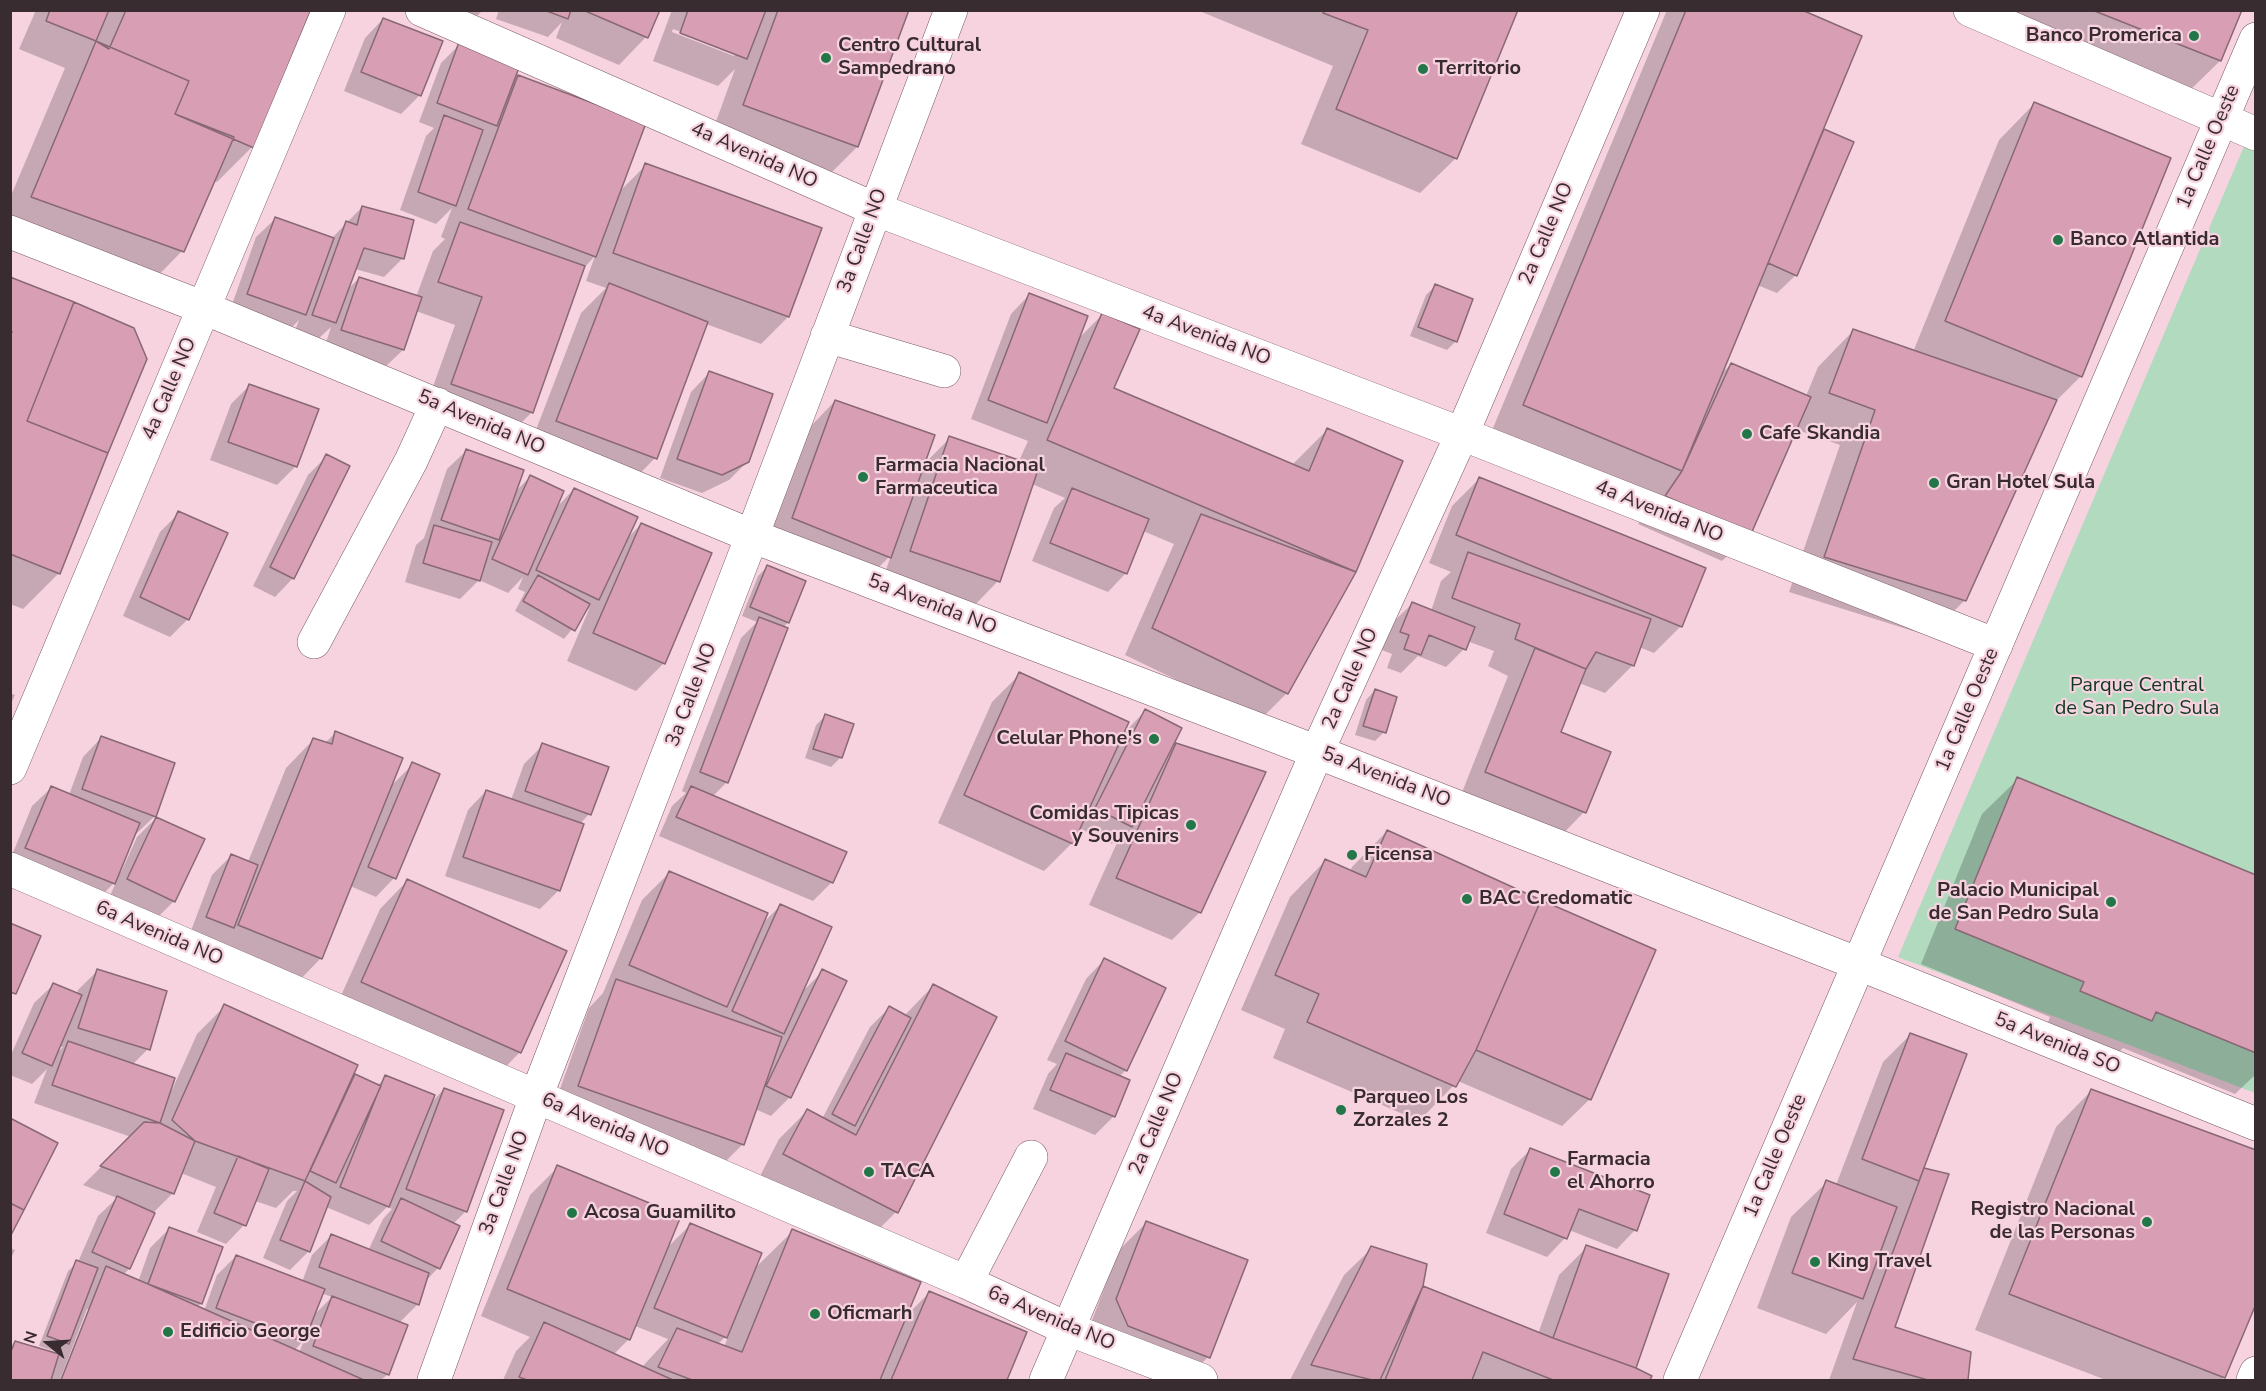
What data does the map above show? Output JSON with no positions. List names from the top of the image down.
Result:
{
  "streets": {
    "street": [
      "1a Calle Oeste",
      "4a Avenida NO",
      "2a Calle NO",
      "3a Calle NO",
      "4a Calle NO",
      "5a Avenida NO",
      "6a Avenida NO",
      "5a Avenida SO"
    ]
  },
  "crossings": [
    ["1a Calle Oeste", "4a Avenida NO"],
    ["1a Calle Oeste", "5a Avenida NO"],
    ["1a Calle Oeste", "5a Avenida SO"],
    ["4a Avenida NO", "2a Calle NO"],
    ["4a Avenida NO", "3a Calle NO"],
    ["2a Calle NO", "5a Avenida NO"],
    ["2a Calle NO", "6a Avenida NO"],
    ["3a Calle NO", "5a Avenida NO"],
    ["3a Calle NO", "6a Avenida NO"],
    ["4a Calle NO", "5a Avenida NO"],
    ["5a Avenida NO", "5a Avenida SO"]
  ],
  "parks": ["Parque Central de San Pedro Sula"],
  "places": [
    "Banco Promerica",
    "Centro Cultural Sampedrano",
    "Territorio",
    "Banco Atlantida",
    "Cafe Skandia",
    "Farmacia Nacional Farmaceutica",
    "Gran Hotel Sula",
    "Celular Phone's",
    "Comidas Tipicas y Souvenirs",
    "Ficensa",
    "BAC Credomatic",
    "Palacio Municipal de San Pedro Sula",
    "Parqueo Los Zorzales 2",
    "TACA",
    "Farmacia el Ahorro",
    "Acosa Guamilito",
    "Registro Nacional de las Personas",
    "King Travel",
    "Oficmarh",
    "Edificio George"
  ],
  "north": "left"
}
